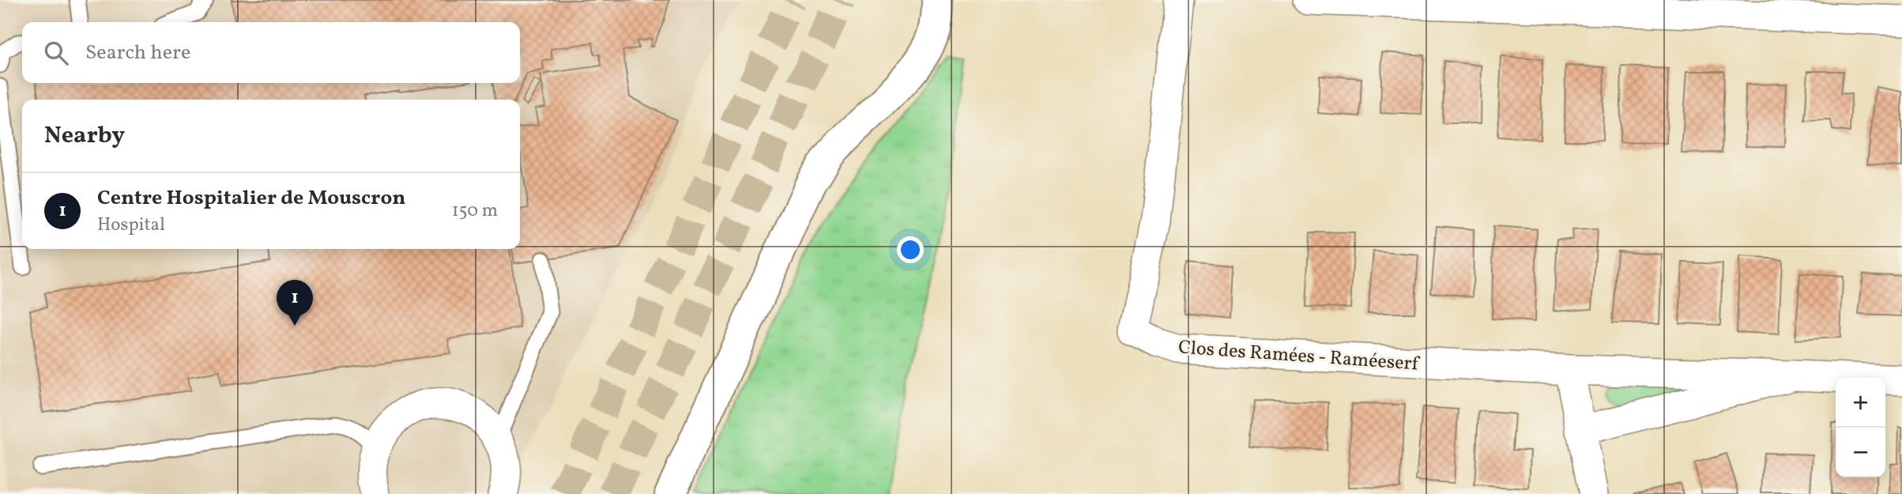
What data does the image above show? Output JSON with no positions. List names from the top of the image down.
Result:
{
  "streets": {
    "street": ["Clos des Ramées - Raméeserf"]
  },
  "page": {
    "search": "Search here",
    "heading": "Nearby",
    "list": [
      {
        "mark": "1",
        "name": "Centre Hospitalier de Mouscron",
        "note": "Hospital",
        "value": "150 m"
      }
    ],
    "pins": "1",
    "map_buttons": ["+", "−"]
  }
}
